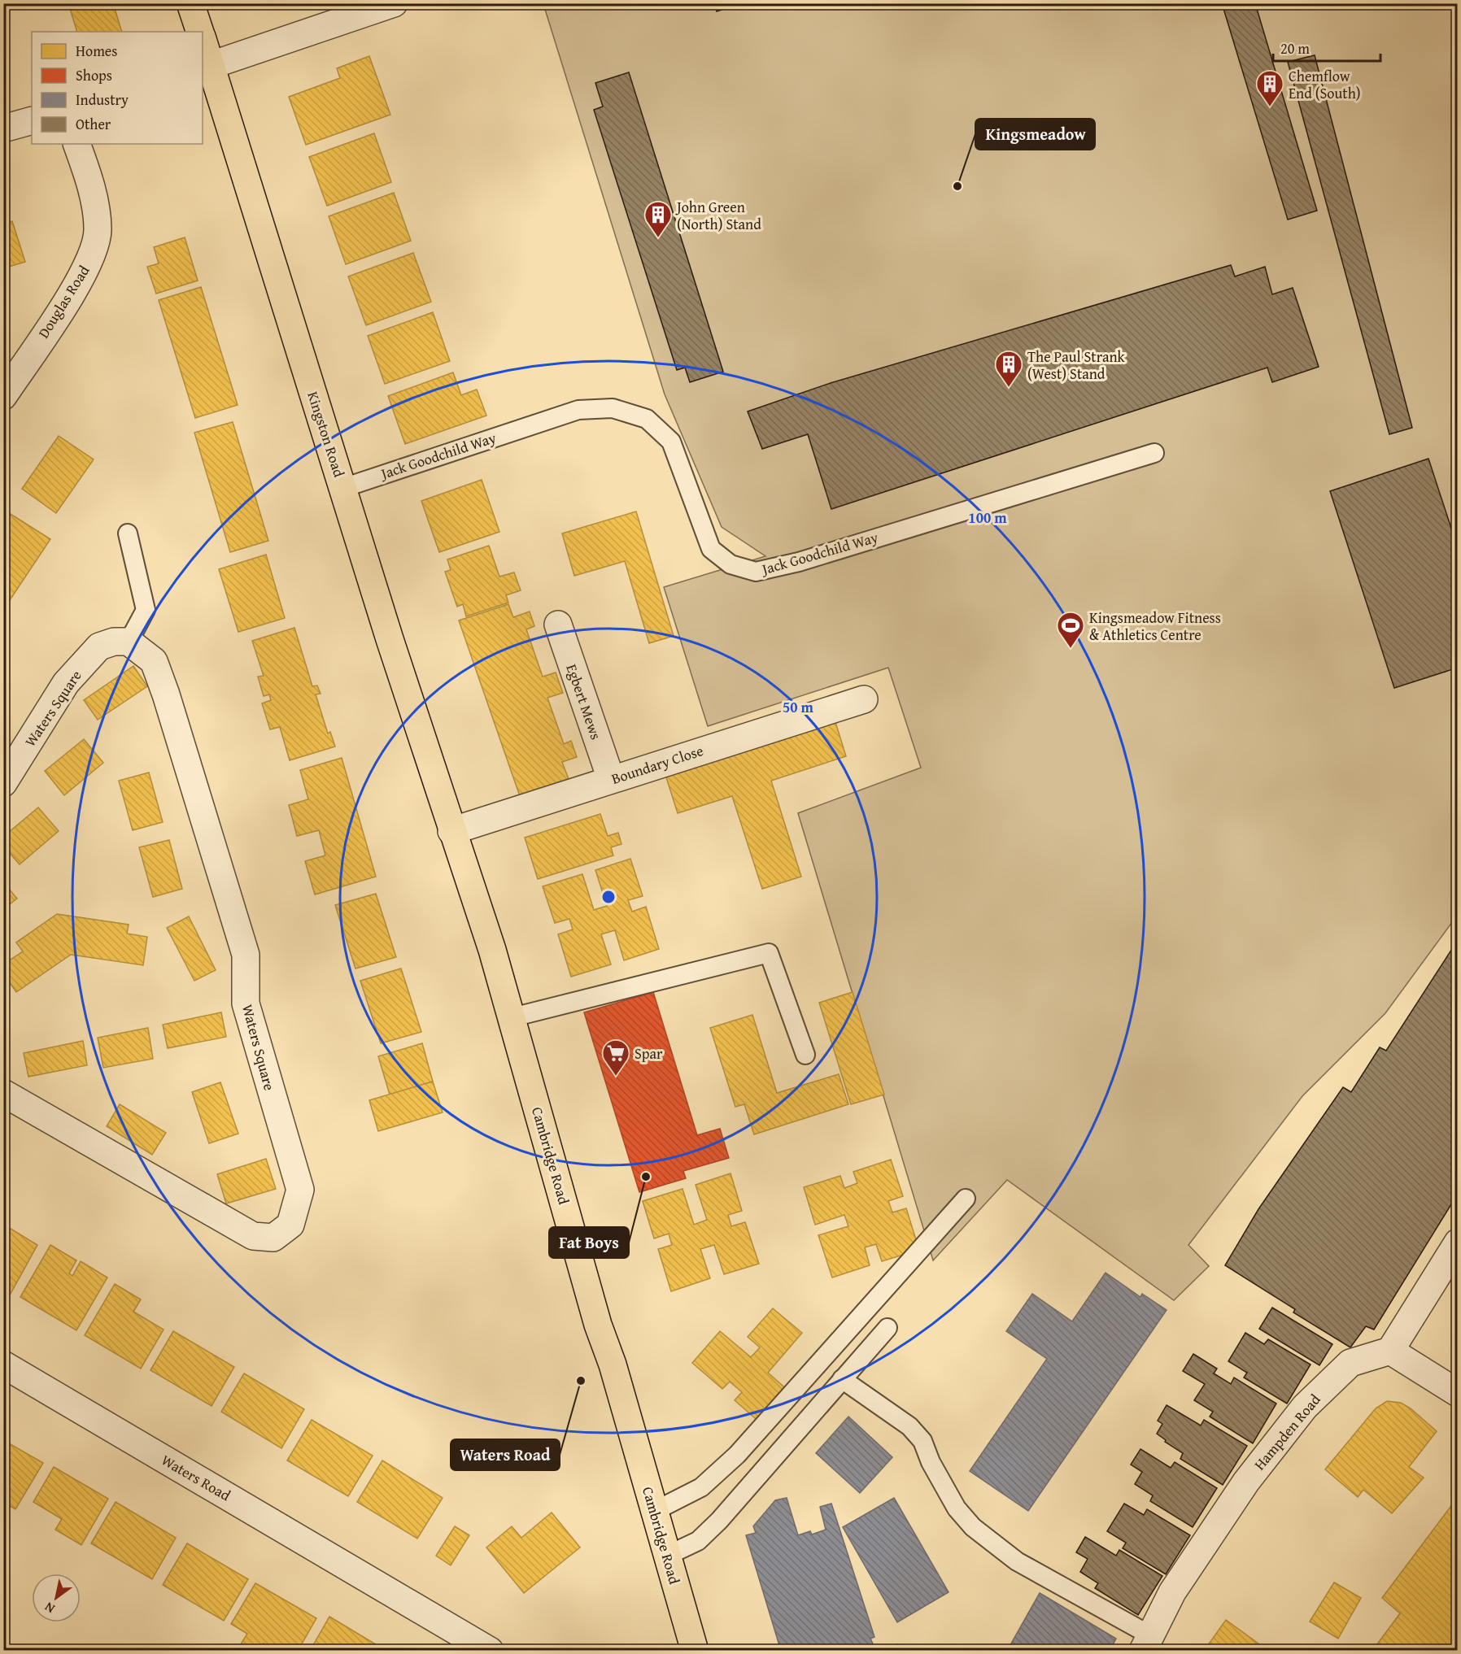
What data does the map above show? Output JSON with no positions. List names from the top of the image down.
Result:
{
  "streets": {
    "main road": ["Kingston Road", "Cambridge Road"],
    "street": [
      "Douglas Road",
      "Egbert Mews",
      "Waters Square",
      "Boundary Close",
      "Hampden Road",
      "Waters Road"
    ],
    "lane": ["Jack Goodchild Way"]
  },
  "crossings": [
    ["Kingston Road", "Jack Goodchild Way"],
    ["Kingston Road", "Boundary Close"],
    ["Kingston Road", "Cambridge Road"],
    ["Egbert Mews", "Boundary Close"],
    ["Boundary Close", "Cambridge Road"]
  ],
  "places": {
    "building": ["Chemflow End (South)", "John Green (North) Stand", "The Paul Strank (West) Stand"],
    "other": ["Kingsmeadow", "Fat Boys", "Waters Road"],
    "sports": ["Kingsmeadow Fitness & Athletics Centre"],
    "supermarket": ["Spar"]
  },
  "legend": [
    "Homes",
    "Shops",
    "Industry",
    "Other"
  ],
  "scale_bar": "20 m",
  "north": "bottom left",
  "rings": ["100 m", "50 m"]
}
